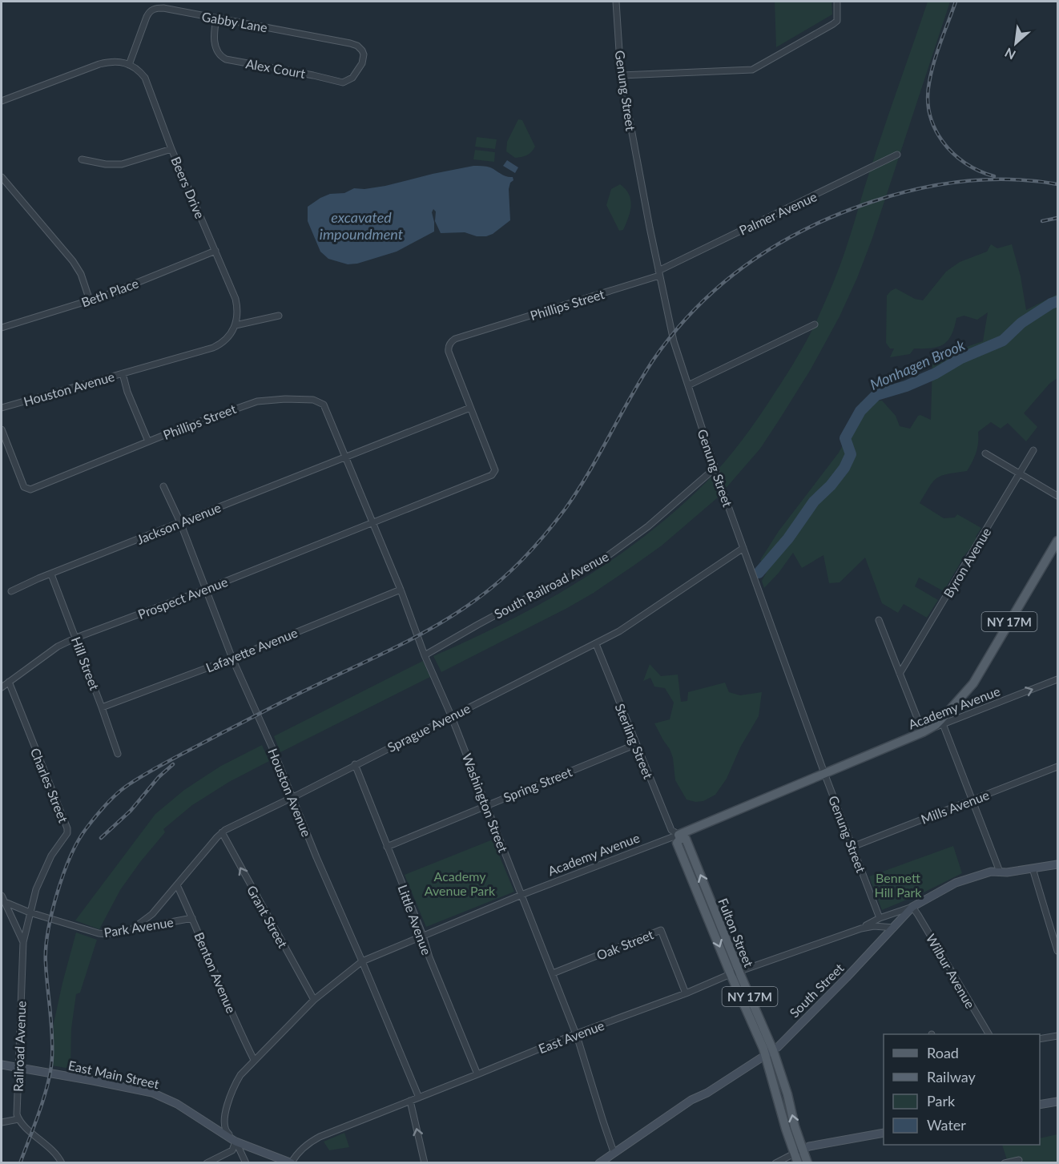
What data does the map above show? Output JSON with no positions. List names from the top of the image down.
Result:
{
  "streets": {
    "main road": [
      "NY 17M",
      "Academy Avenue",
      "Fulton Street",
      "South Street",
      "East Main Street"
    ],
    "street": [
      "Gabby Lane",
      "Alex Court",
      "Genung Street",
      "Beers Drive",
      "Palmer Avenue",
      "Beth Place",
      "Phillips Street",
      "Houston Avenue",
      "Jackson Avenue",
      "Byron Avenue",
      "South Railroad Avenue",
      "Prospect Avenue",
      "Lafayette Avenue",
      "Hill Street",
      "Sprague Avenue",
      "Sterling Street",
      "Spring Street",
      "Charles Street",
      "Washington Street",
      "Mills Avenue",
      "Grant Street",
      "Little Avenue",
      "Park Avenue",
      "Oak Street",
      "Wilbur Avenue",
      "Benton Avenue",
      "East Avenue",
      "Railroad Avenue"
    ]
  },
  "crossings": [
    ["Gabby Lane", "Alex Court"],
    ["Gabby Lane", "Beers Drive"],
    ["Genung Street", "Palmer Avenue"],
    ["Genung Street", "Phillips Street"],
    ["Genung Street", "South Railroad Avenue"],
    ["Genung Street", "Academy Avenue"],
    ["Genung Street", "Sprague Avenue"],
    ["Genung Street", "Mills Avenue"],
    ["Genung Street", "East Avenue"],
    ["Beers Drive", "Beth Place"],
    ["Palmer Avenue", "Phillips Street"],
    ["Phillips Street", "Houston Avenue"],
    ["Phillips Street", "Jackson Avenue"],
    ["Phillips Street", "Prospect Avenue"],
    ["Phillips Street", "Washington Street"],
    ["Houston Avenue", "Jackson Avenue"],
    ["Houston Avenue", "Prospect Avenue"],
    ["Houston Avenue", "Lafayette Avenue"],
    ["Houston Avenue", "Academy Avenue"],
    ["Houston Avenue", "Sprague Avenue"],
    ["Houston Avenue", "East Avenue"],
    ["Jackson Avenue", "Prospect Avenue"],
    ["Jackson Avenue", "Hill Street"],
    ["Jackson Avenue", "Washington Street"],
    ["South Railroad Avenue", "Washington Street"],
    ["Prospect Avenue", "Hill Street"],
    ["Prospect Avenue", "Charles Street"],
    ["Prospect Avenue", "Washington Street"],
    ["NY 17M", "Academy Avenue"],
    ["Lafayette Avenue", "Hill Street"],
    ["Lafayette Avenue", "Washington Street"],
    ["Academy Avenue", "Sterling Street"],
    ["Academy Avenue", "Washington Street"],
    ["Academy Avenue", "Grant Street"],
    ["Academy Avenue", "Little Avenue"],
    ["Academy Avenue", "Fulton Street"],
    ["Academy Avenue", "Benton Avenue"],
    ["Academy Avenue", "East Main Street"],
    ["Sprague Avenue", "Sterling Street"],
    ["Sprague Avenue", "Washington Street"],
    ["Sprague Avenue", "Grant Street"],
    ["Sprague Avenue", "Little Avenue"],
    ["Sprague Avenue", "Park Avenue"],
    ["Sprague Avenue", "Benton Avenue"],
    ["Sterling Street", "Spring Street"],
    ["Sterling Street", "Fulton Street"],
    ["Spring Street", "Washington Street"],
    ["Spring Street", "Little Avenue"],
    ["Charles Street", "Park Avenue"],
    ["Charles Street", "Railroad Avenue"],
    ["Washington Street", "Oak Street"],
    ["Washington Street", "South Street"],
    ["Washington Street", "East Avenue"],
    ["Little Avenue", "East Avenue"],
    ["Park Avenue", "Benton Avenue"],
    ["Park Avenue", "Railroad Avenue"],
    ["Fulton Street", "South Street"],
    ["Fulton Street", "East Avenue"],
    ["Oak Street", "East Avenue"],
    ["Wilbur Avenue", "South Street"],
    ["Wilbur Avenue", "East Avenue"],
    ["South Street", "East Avenue"],
    ["East Avenue", "East Main Street"],
    ["Railroad Avenue", "East Main Street"]
  ],
  "one_way": ["Grant Street"],
  "water": ["excavated impoundment", "Monhagen Brook"],
  "parks": ["Academy Avenue Park", "Bennett Hill Park"],
  "legend": [
    "Road",
    "Railway",
    "Park",
    "Water"
  ],
  "north": "bottom left"
}
